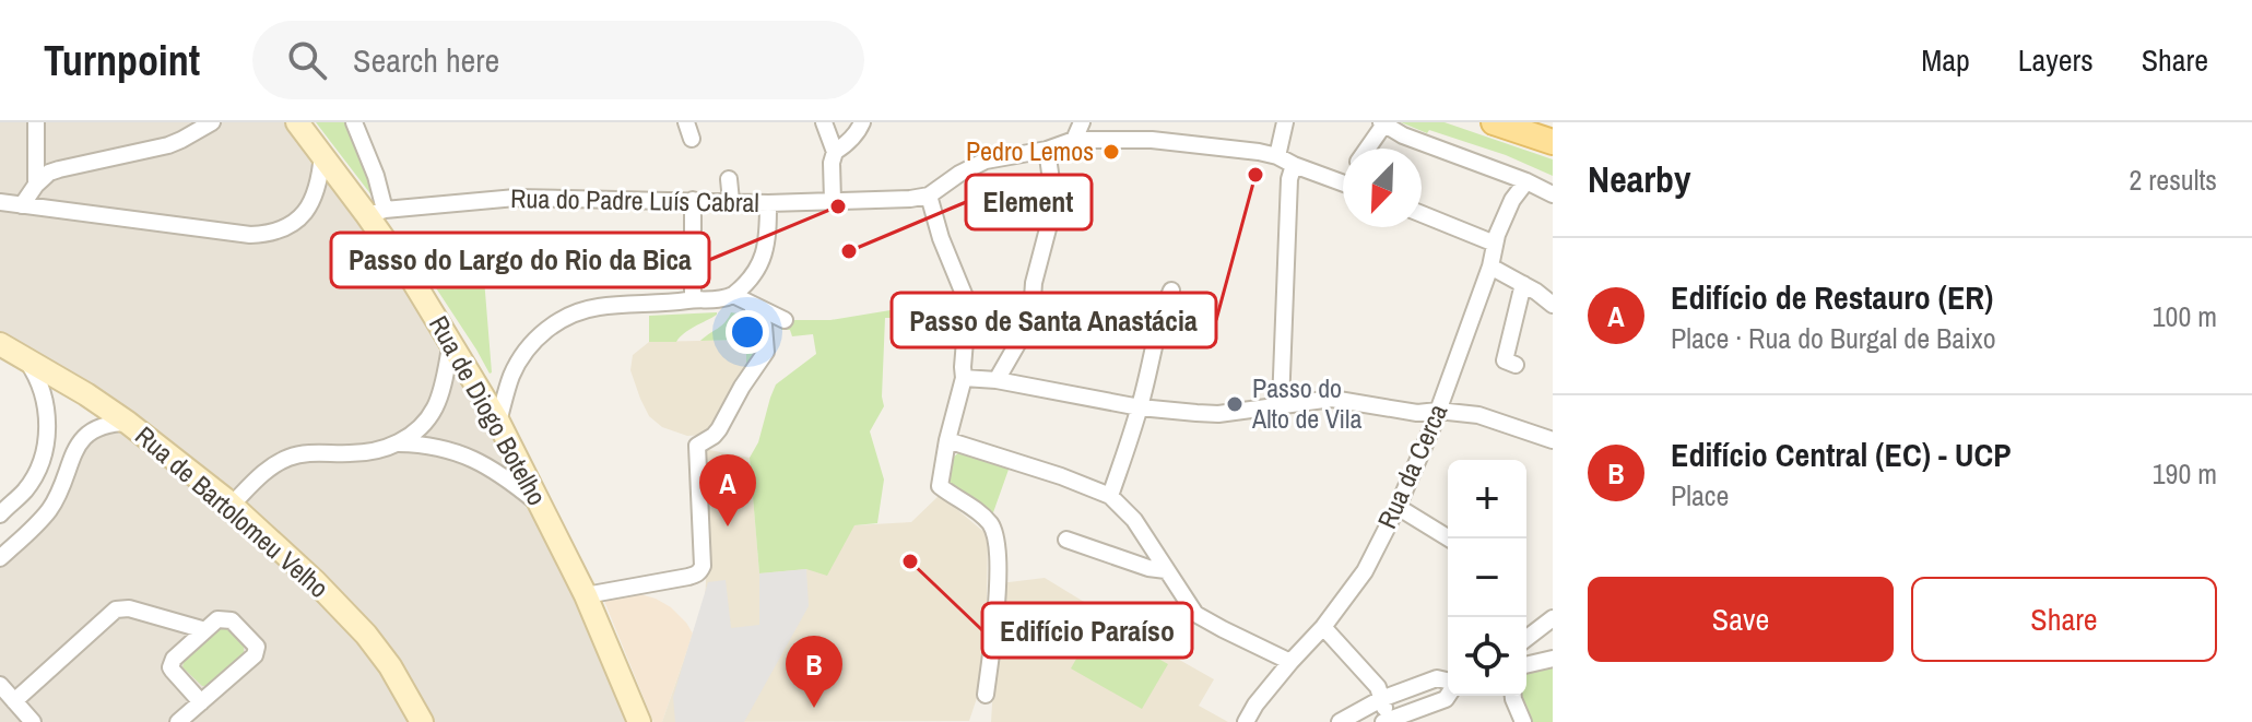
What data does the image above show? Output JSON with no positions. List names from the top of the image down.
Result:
{
  "streets": {
    "main road": ["Rua de Diogo Botelho", "Rua de Bartolomeu Velho"],
    "street": ["Rua do Padre Luís Cabral", "Rua da Cerca"]
  },
  "crossings": [
    ["Rua do Padre Luís Cabral", "Rua de Diogo Botelho"]
  ],
  "places": [
    "Pedro Lemos",
    "Passo de Santa Anastácia",
    "Passo do Largo do Rio da Bica",
    "Element",
    "Passo do Alto de Vila",
    "Edifício Paraíso"
  ],
  "north": "bottom left",
  "page": {
    "header": "Turnpoint",
    "search": "Search here",
    "nav": ["Map", "Layers", "Share"],
    "heading": ["Nearby", "2 results"],
    "list": [
      {
        "mark": "A",
        "name": "Edifício de Restauro (ER)",
        "note": "Place · Rua do Burgal de Baixo",
        "value": "100 m"
      },
      {
        "mark": "B",
        "name": "Edifício Central (EC) - UCP",
        "note": "Place",
        "value": "190 m"
      }
    ],
    "pins": ["A", "B"],
    "map_buttons": ["+", "−"],
    "buttons": ["Save", "Share"]
  }
}
